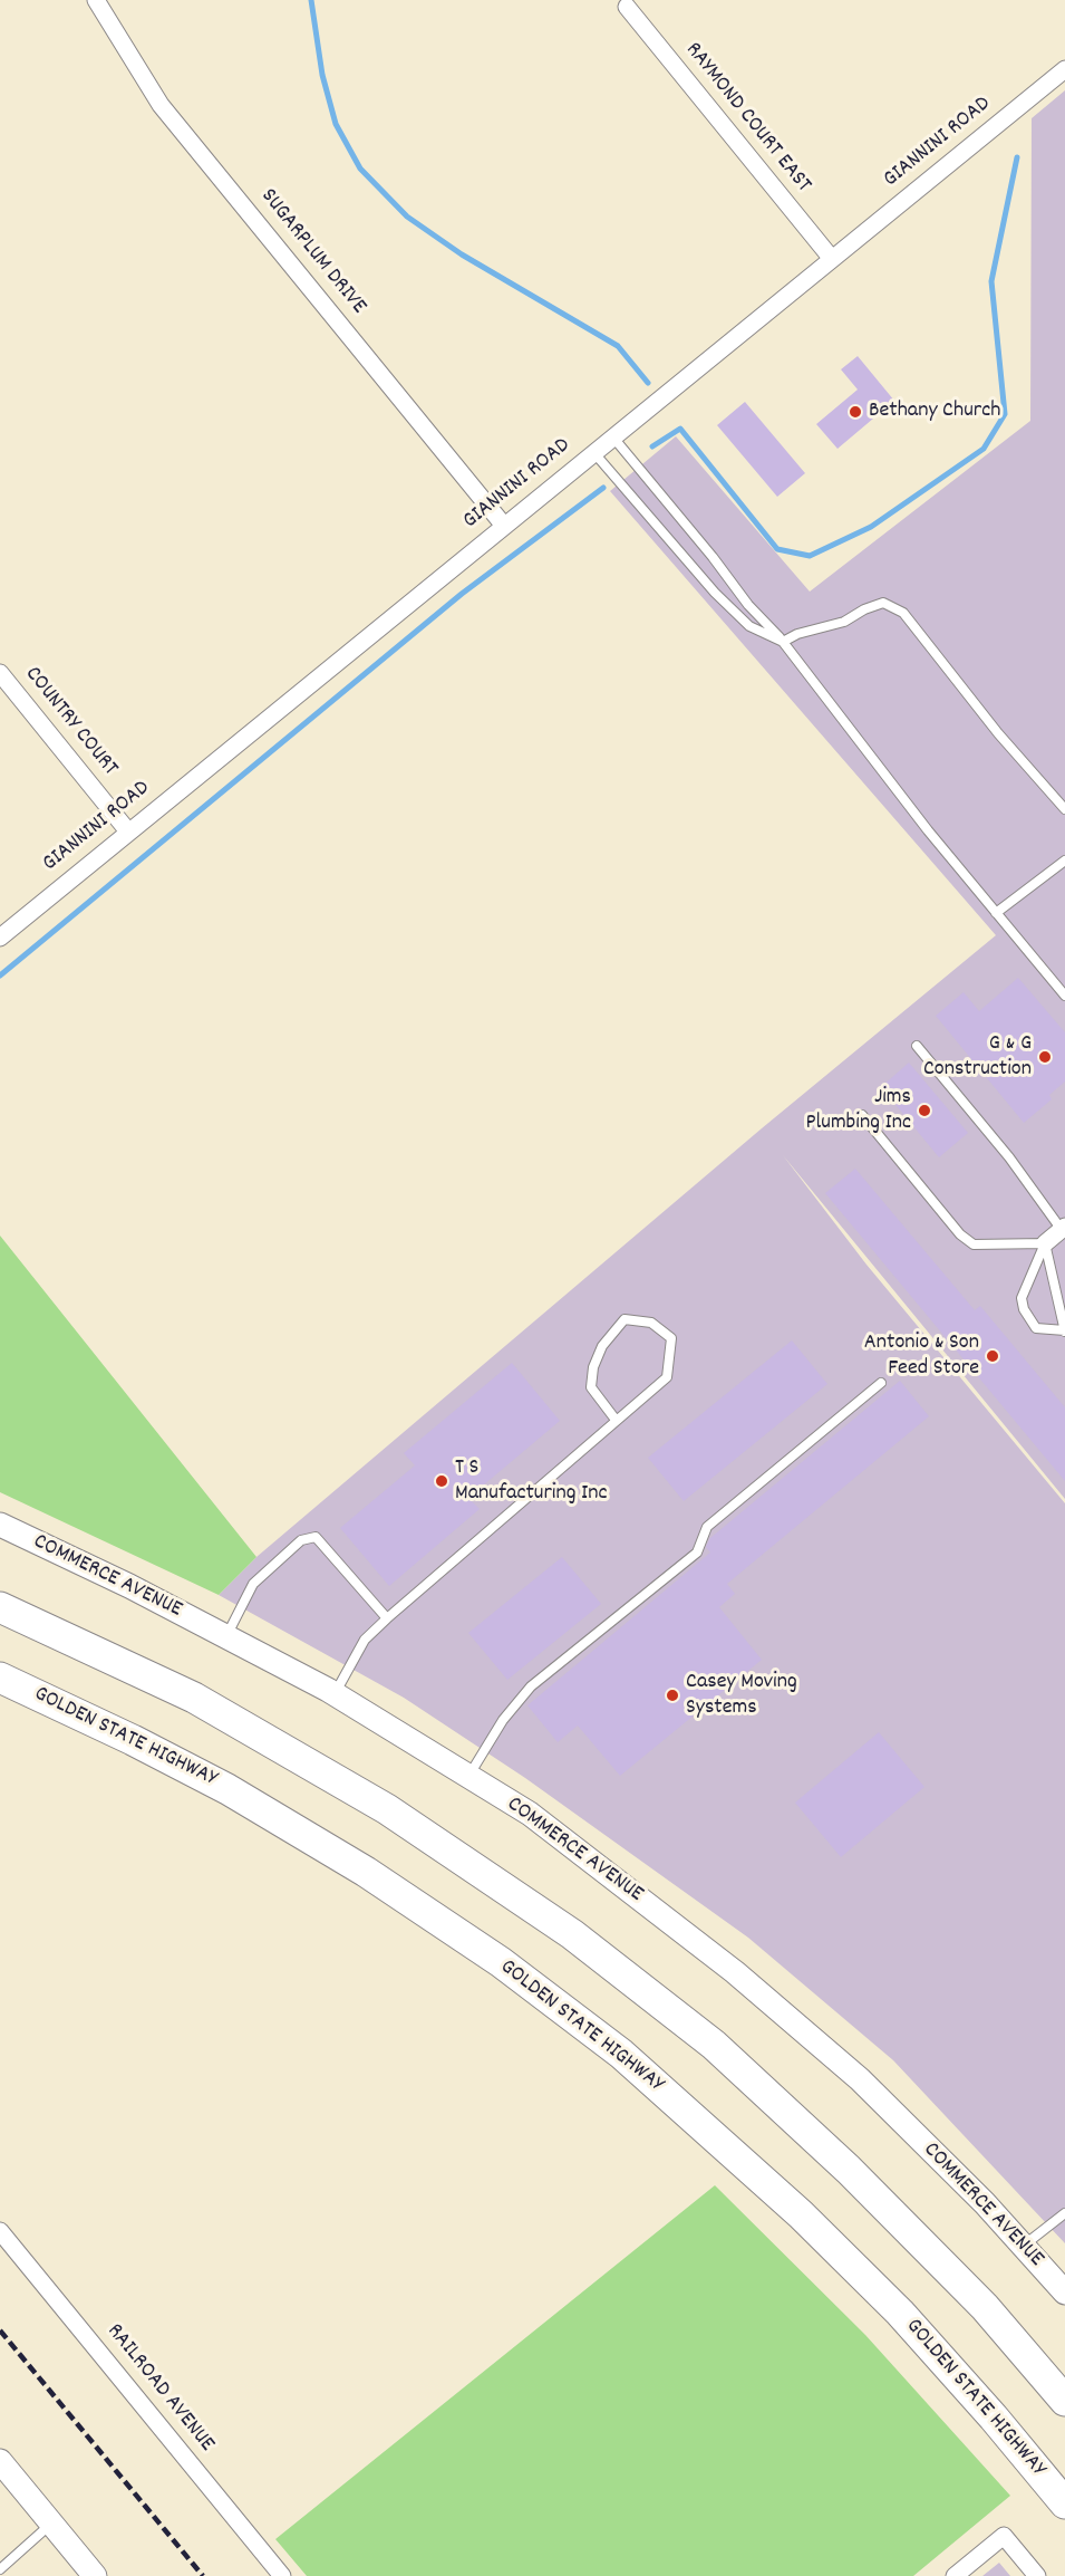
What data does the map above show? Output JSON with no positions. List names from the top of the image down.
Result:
{
  "streets": {
    "highway": ["GOLDEN STATE HIGHWAY"],
    "street": [
      "RAYMOND COURT EAST",
      "GIANNINI ROAD",
      "SUGARPLUM DRIVE",
      "COUNTRY COURT",
      "COMMERCE AVENUE",
      "RAILROAD AVENUE"
    ]
  },
  "crossings": [
    ["RAYMOND COURT EAST", "GIANNINI ROAD"],
    ["GIANNINI ROAD", "SUGARPLUM DRIVE"],
    ["GIANNINI ROAD", "COUNTRY COURT"]
  ],
  "places": [
    "Bethany Church",
    "G & G Construction",
    "Jims Plumbing Inc",
    "Antonio & Son Feed Store",
    "T S Manufacturing Inc",
    "Casey Moving Systems"
  ]
}
